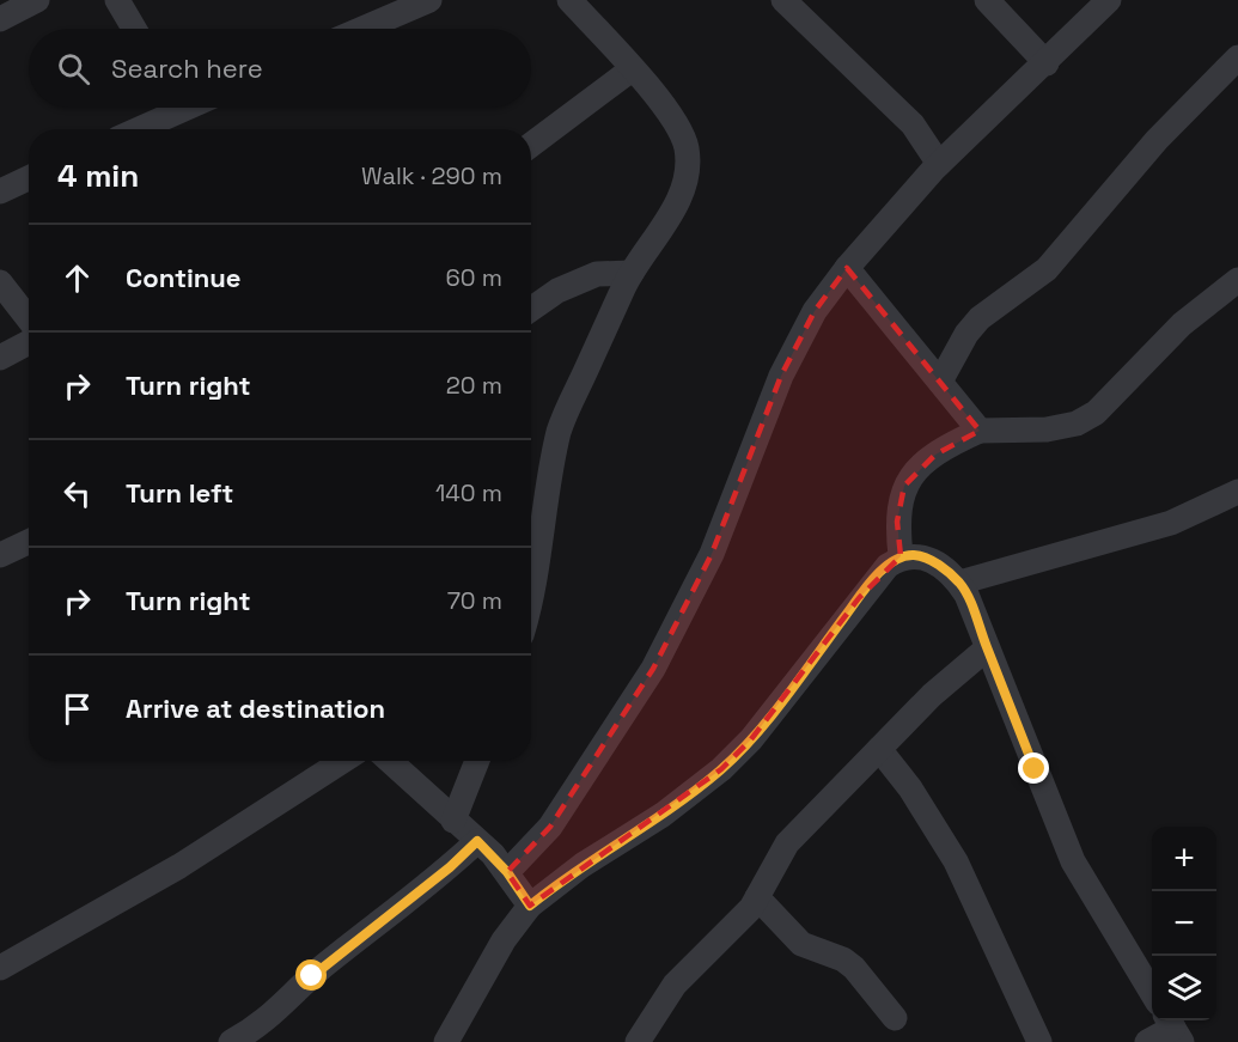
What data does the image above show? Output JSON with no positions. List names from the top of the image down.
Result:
{
  "page": {
    "search": "Search here",
    "heading": ["4 min", "Walk · 290 m"],
    "list": [
      ["Continue", "60 m"],
      ["Turn right", "20 m"],
      ["Turn left", "140 m"],
      ["Turn right", "70 m"],
      "Arrive at destination"
    ],
    "map_buttons": ["+", "−"]
  }
}
